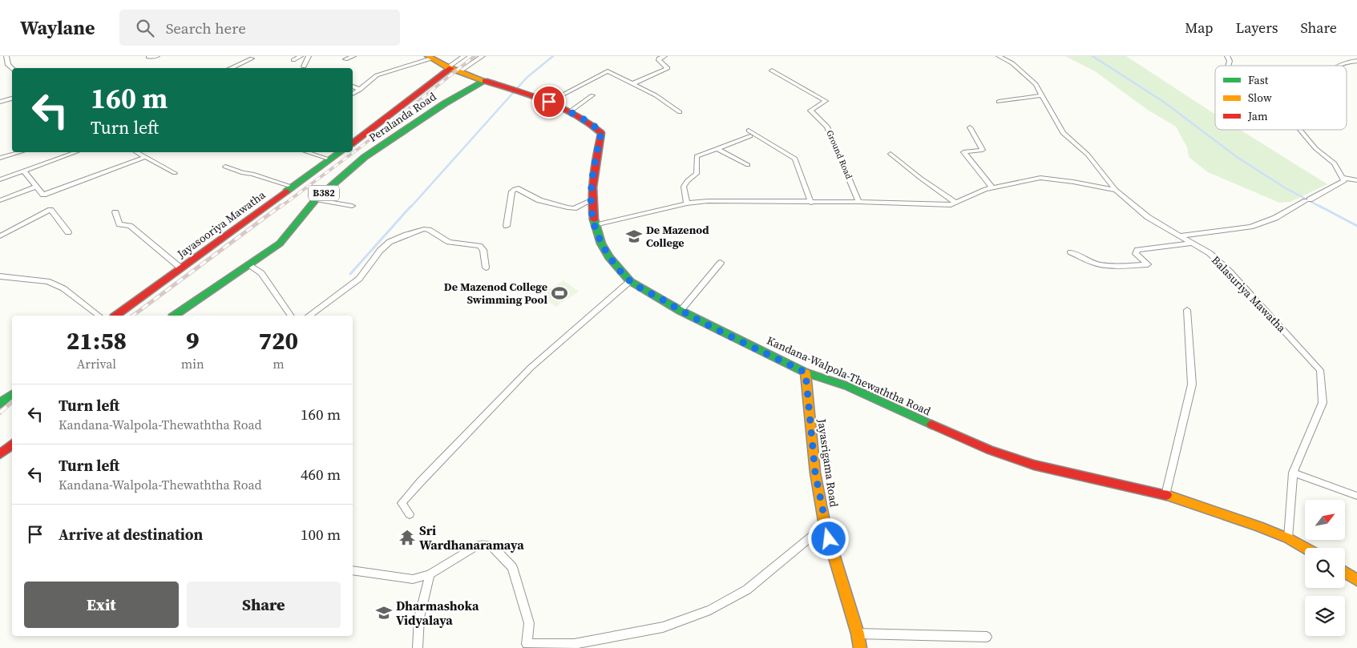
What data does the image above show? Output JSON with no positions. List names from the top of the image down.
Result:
{
  "streets": {
    "street": [
      "Peralanda Road",
      "Ground Road",
      "B382",
      "Jayasooriya Mawatha",
      "Balasuriya Mawatha",
      "Kandana-Walpola-Thewaththa Road",
      "Jayasrigama Road"
    ]
  },
  "crossings": [
    ["Peralanda Road", "Kandana-Walpola-Thewaththa Road"],
    ["Balasuriya Mawatha", "Kandana-Walpola-Thewaththa Road"],
    ["Kandana-Walpola-Thewaththa Road", "Jayasrigama Road"]
  ],
  "places": {
    "school or university": ["De Mazenod College", "Dharmashoka Vidyalaya"],
    "sports": ["De Mazenod College Swimming Pool"],
    "temple": ["Sri Wardhanaramaya"]
  },
  "legend": ["Fast", "Slow", "Jam"],
  "north": "top right",
  "page": {
    "header": "Waylane",
    "search": "Search here",
    "nav": ["Map", "Layers", "Share"],
    "turn": ["160 m", "Turn left"],
    "eta": [
      "21:58",
      "Arrival",
      "9",
      "min",
      "720",
      "m"
    ],
    "list": [
      {
        "name": "Turn left",
        "note": "Kandana-Walpola-Thewaththa Road",
        "value": "160 m"
      },
      {
        "name": "Turn left",
        "note": "Kandana-Walpola-Thewaththa Road",
        "value": "460 m"
      },
      {
        "name": "Arrive at destination",
        "value": "100 m"
      }
    ],
    "buttons": ["Exit", "Share"]
  }
}
